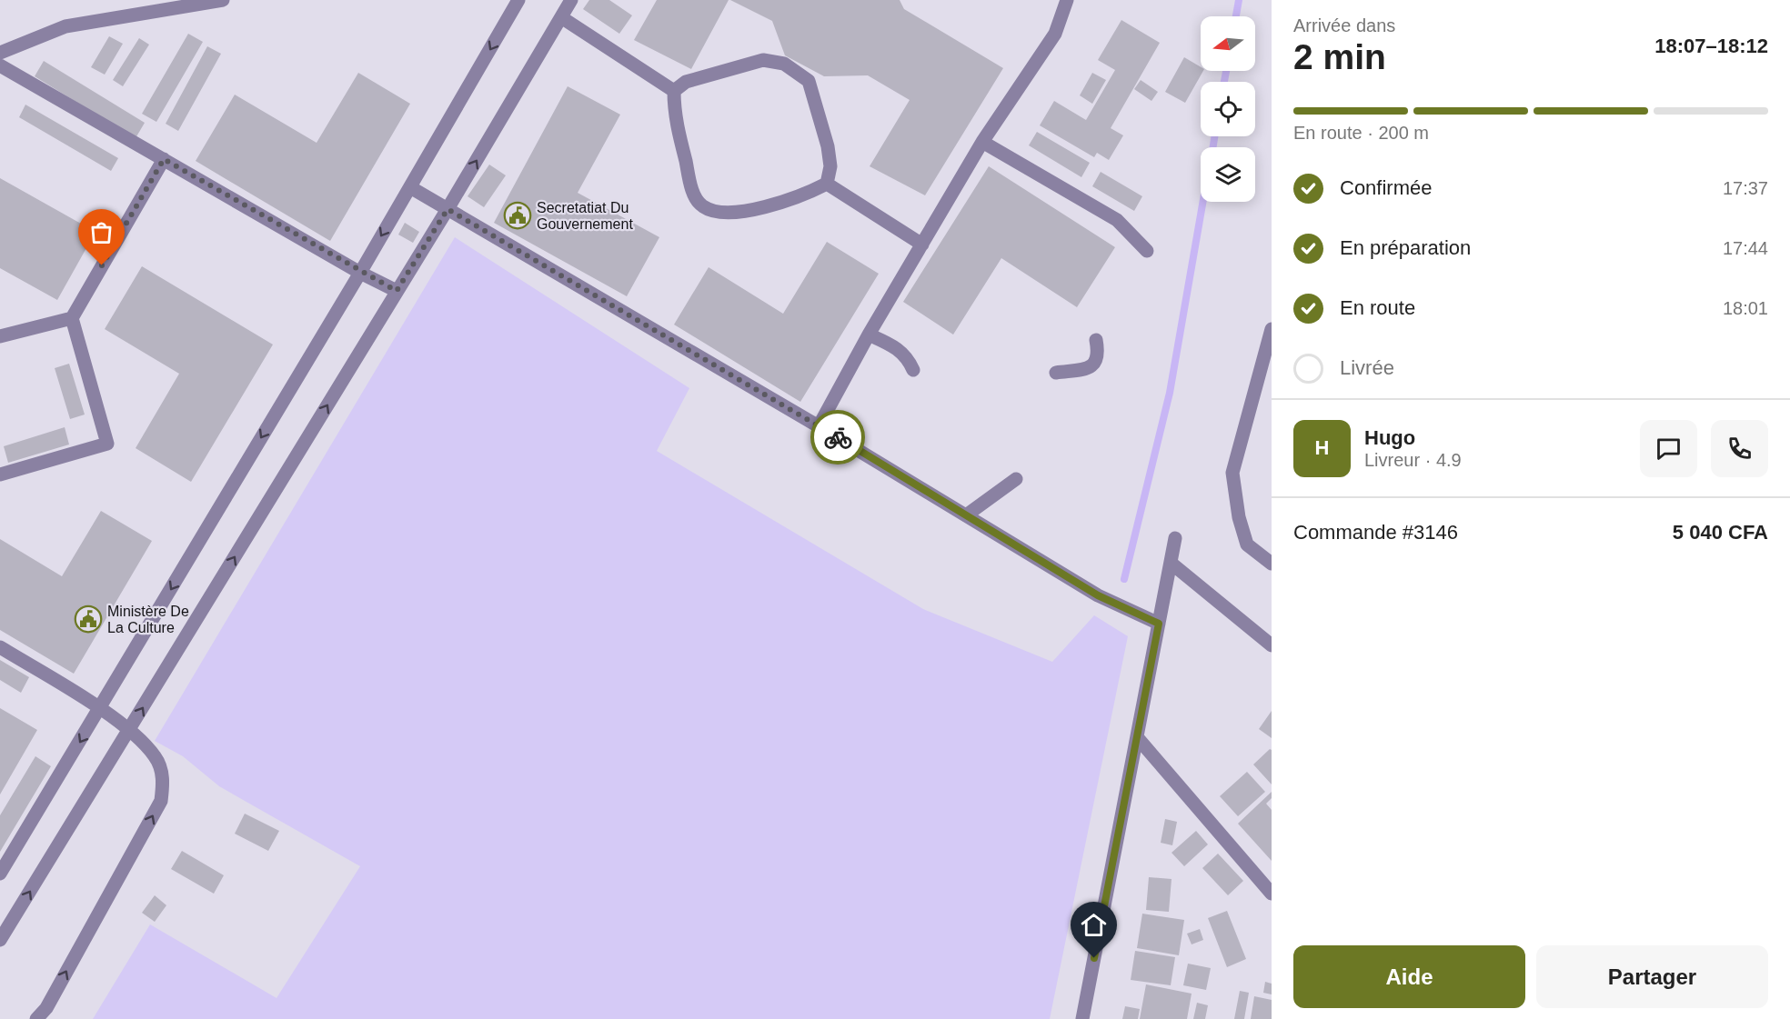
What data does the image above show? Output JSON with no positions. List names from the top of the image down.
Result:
{
  "places": {
    "public building": ["Secretatiat Du Gouvernement", "Ministère De La Culture"]
  },
  "north": "left",
  "page": {
    "heading": ["2 min", "Arrivée dans", "18:07–18:12"],
    "panel": [
      "Hugo",
      "Livreur · 4.9",
      "Commande #3146",
      "5 040 CFA"
    ],
    "bar": "En route · 200 m",
    "list": [
      ["Confirmée", "17:37"],
      ["En préparation", "17:44"],
      ["En route", "18:01"],
      "Livrée"
    ],
    "round": "H",
    "buttons": ["Aide", "Partager"]
  }
}
